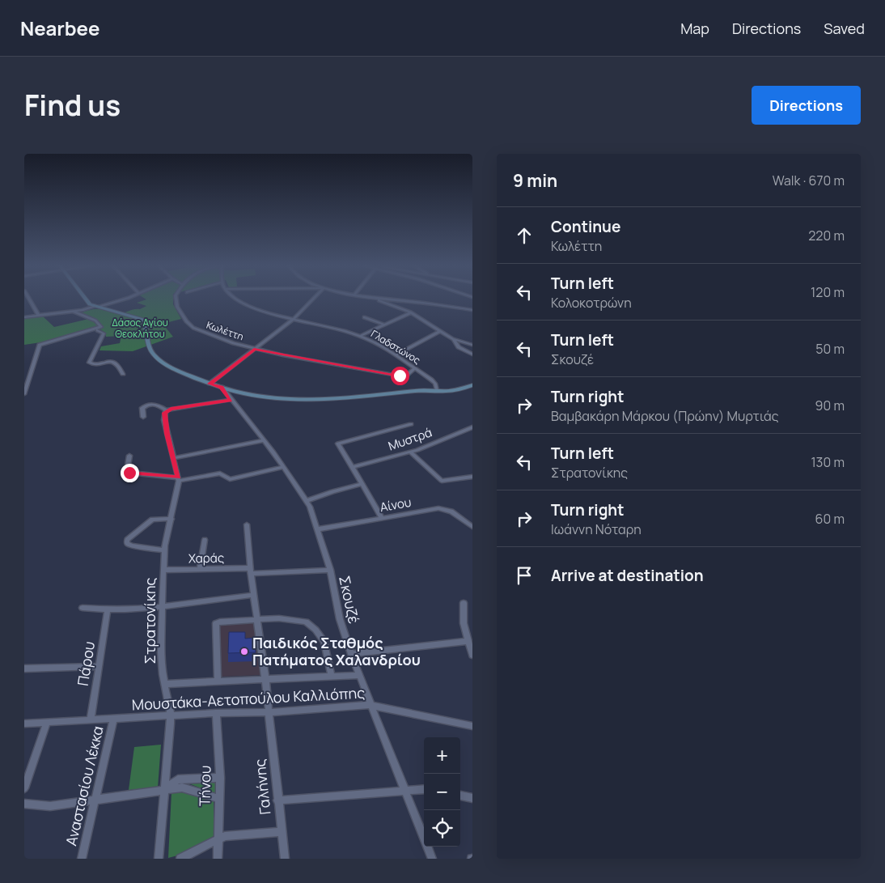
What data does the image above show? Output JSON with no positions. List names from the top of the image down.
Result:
{
  "streets": {
    "street": [
      "Κωλέττη",
      "Γλαδστώνος",
      "Μυστρά",
      "Αίνου",
      "Χαράς",
      "Σκουζέ",
      "Στρατονίκης",
      "Πάρου",
      "Μουστάκα-Αετοπούλου Καλλιόπης",
      "Αναστασίου Λέκκα",
      "Τήνου",
      "Γαλήνης"
    ]
  },
  "crossings": [
    ["Κωλέττη", "Γλαδστώνος"],
    ["Αίνου", "Σκουζέ"],
    ["Χαράς", "Σκουζέ"],
    ["Χαράς", "Στρατονίκης"],
    ["Χαράς", "Γαλήνης"],
    ["Σκουζέ", "Μουστάκα-Αετοπούλου Καλλιόπης"],
    ["Στρατονίκης", "Μουστάκα-Αετοπούλου Καλλιόπης"],
    ["Πάρου", "Μουστάκα-Αετοπούλου Καλλιόπης"],
    ["Μουστάκα-Αετοπούλου Καλλιόπης", "Αναστασίου Λέκκα"],
    ["Μουστάκα-Αετοπούλου Καλλιόπης", "Τήνου"],
    ["Μουστάκα-Αετοπούλου Καλλιόπης", "Γαλήνης"]
  ],
  "parks": ["Δάσος Αγίου Θεοκλήτου"],
  "places": ["Παιδικός Σταθμός Πατήματος Χαλανδρίου"],
  "page": {
    "header": "Nearbee",
    "nav": ["Map", "Directions", "Saved"],
    "title": "Find us",
    "buttons": "Directions",
    "heading": ["9 min", "Walk · 670 m"],
    "list": [
      ["Continue", "Κωλέττη", "220 m"],
      ["Turn left", "Κολοκοτρώνη", "120 m"],
      ["Turn left", "Σκουζέ", "50 m"],
      ["Turn right", "Βαμβακάρη Μάρκου (Πρώην) Μυρτιάς", "90 m"],
      ["Turn left", "Στρατονίκης", "130 m"],
      ["Turn right", "Ιωάννη Νόταρη", "60 m"],
      "Arrive at destination"
    ],
    "map_buttons": ["+", "−"]
  }
}
